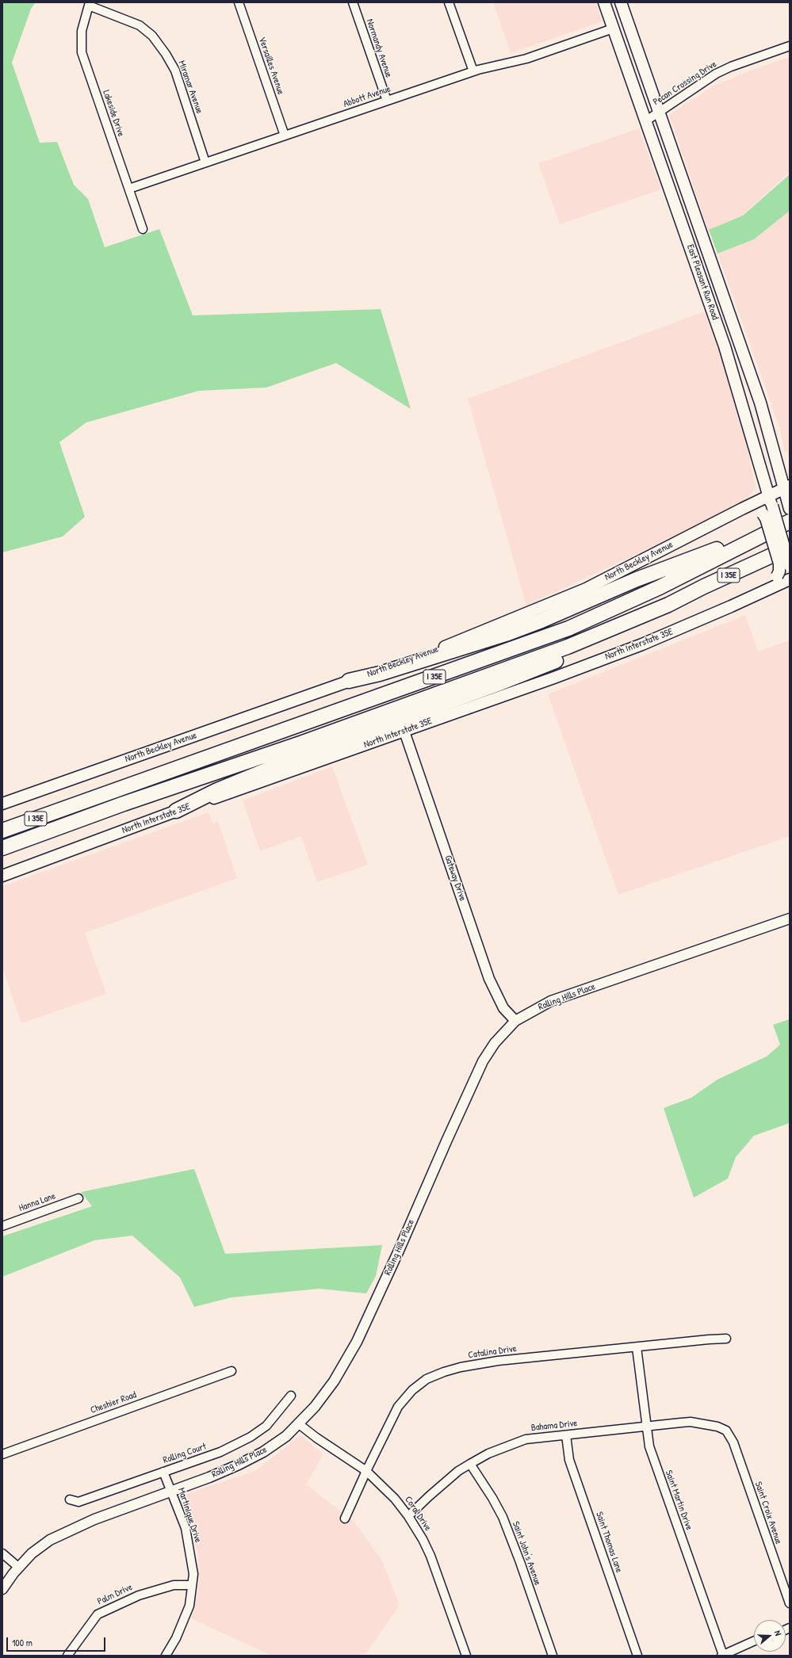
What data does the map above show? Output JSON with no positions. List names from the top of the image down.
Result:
{
  "streets": {
    "highway": ["I 35E"],
    "main road": ["East Pleasant Run Road", "North Beckley Avenue", "North Interstate 35E"],
    "street": [
      "Normandy Avenue",
      "Versailles Avenue",
      "Pecan Crossing Drive",
      "Miramar Avenue",
      "Abbott Avenue",
      "Lakeside Drive",
      "Gateway Drive",
      "Rolling Hills Place",
      "Hanna Lane",
      "Catalina Drive",
      "Cheshier Road",
      "Bahama Drive",
      "Rolling Court",
      "Saint Martin Drive",
      "Saint Croix Avenue",
      "Coral Drive",
      "Martinique Drive",
      "Saint Thomas Lane",
      "Saint John's Avenue",
      "Palm Drive"
    ]
  },
  "crossings": [
    ["Normandy Avenue", "Abbott Avenue"],
    ["Versailles Avenue", "Abbott Avenue"],
    ["Pecan Crossing Drive", "East Pleasant Run Road"],
    ["Miramar Avenue", "Abbott Avenue"],
    ["Miramar Avenue", "Lakeside Drive"],
    ["Abbott Avenue", "Lakeside Drive"],
    ["Abbott Avenue", "East Pleasant Run Road"],
    ["East Pleasant Run Road", "North Beckley Avenue"],
    ["North Interstate 35E", "Gateway Drive"],
    ["Gateway Drive", "Rolling Hills Place"],
    ["Rolling Hills Place", "Coral Drive"],
    ["Rolling Hills Place", "Martinique Drive"],
    ["Catalina Drive", "Saint Martin Drive"],
    ["Catalina Drive", "Coral Drive"],
    ["Bahama Drive", "Saint Martin Drive"],
    ["Bahama Drive", "Saint Croix Avenue"],
    ["Bahama Drive", "Coral Drive"],
    ["Bahama Drive", "Saint Thomas Lane"],
    ["Bahama Drive", "Saint John's Avenue"],
    ["Rolling Court", "Martinique Drive"],
    ["Martinique Drive", "Palm Drive"]
  ],
  "scale_bar": "100 m",
  "north": "right"
}
